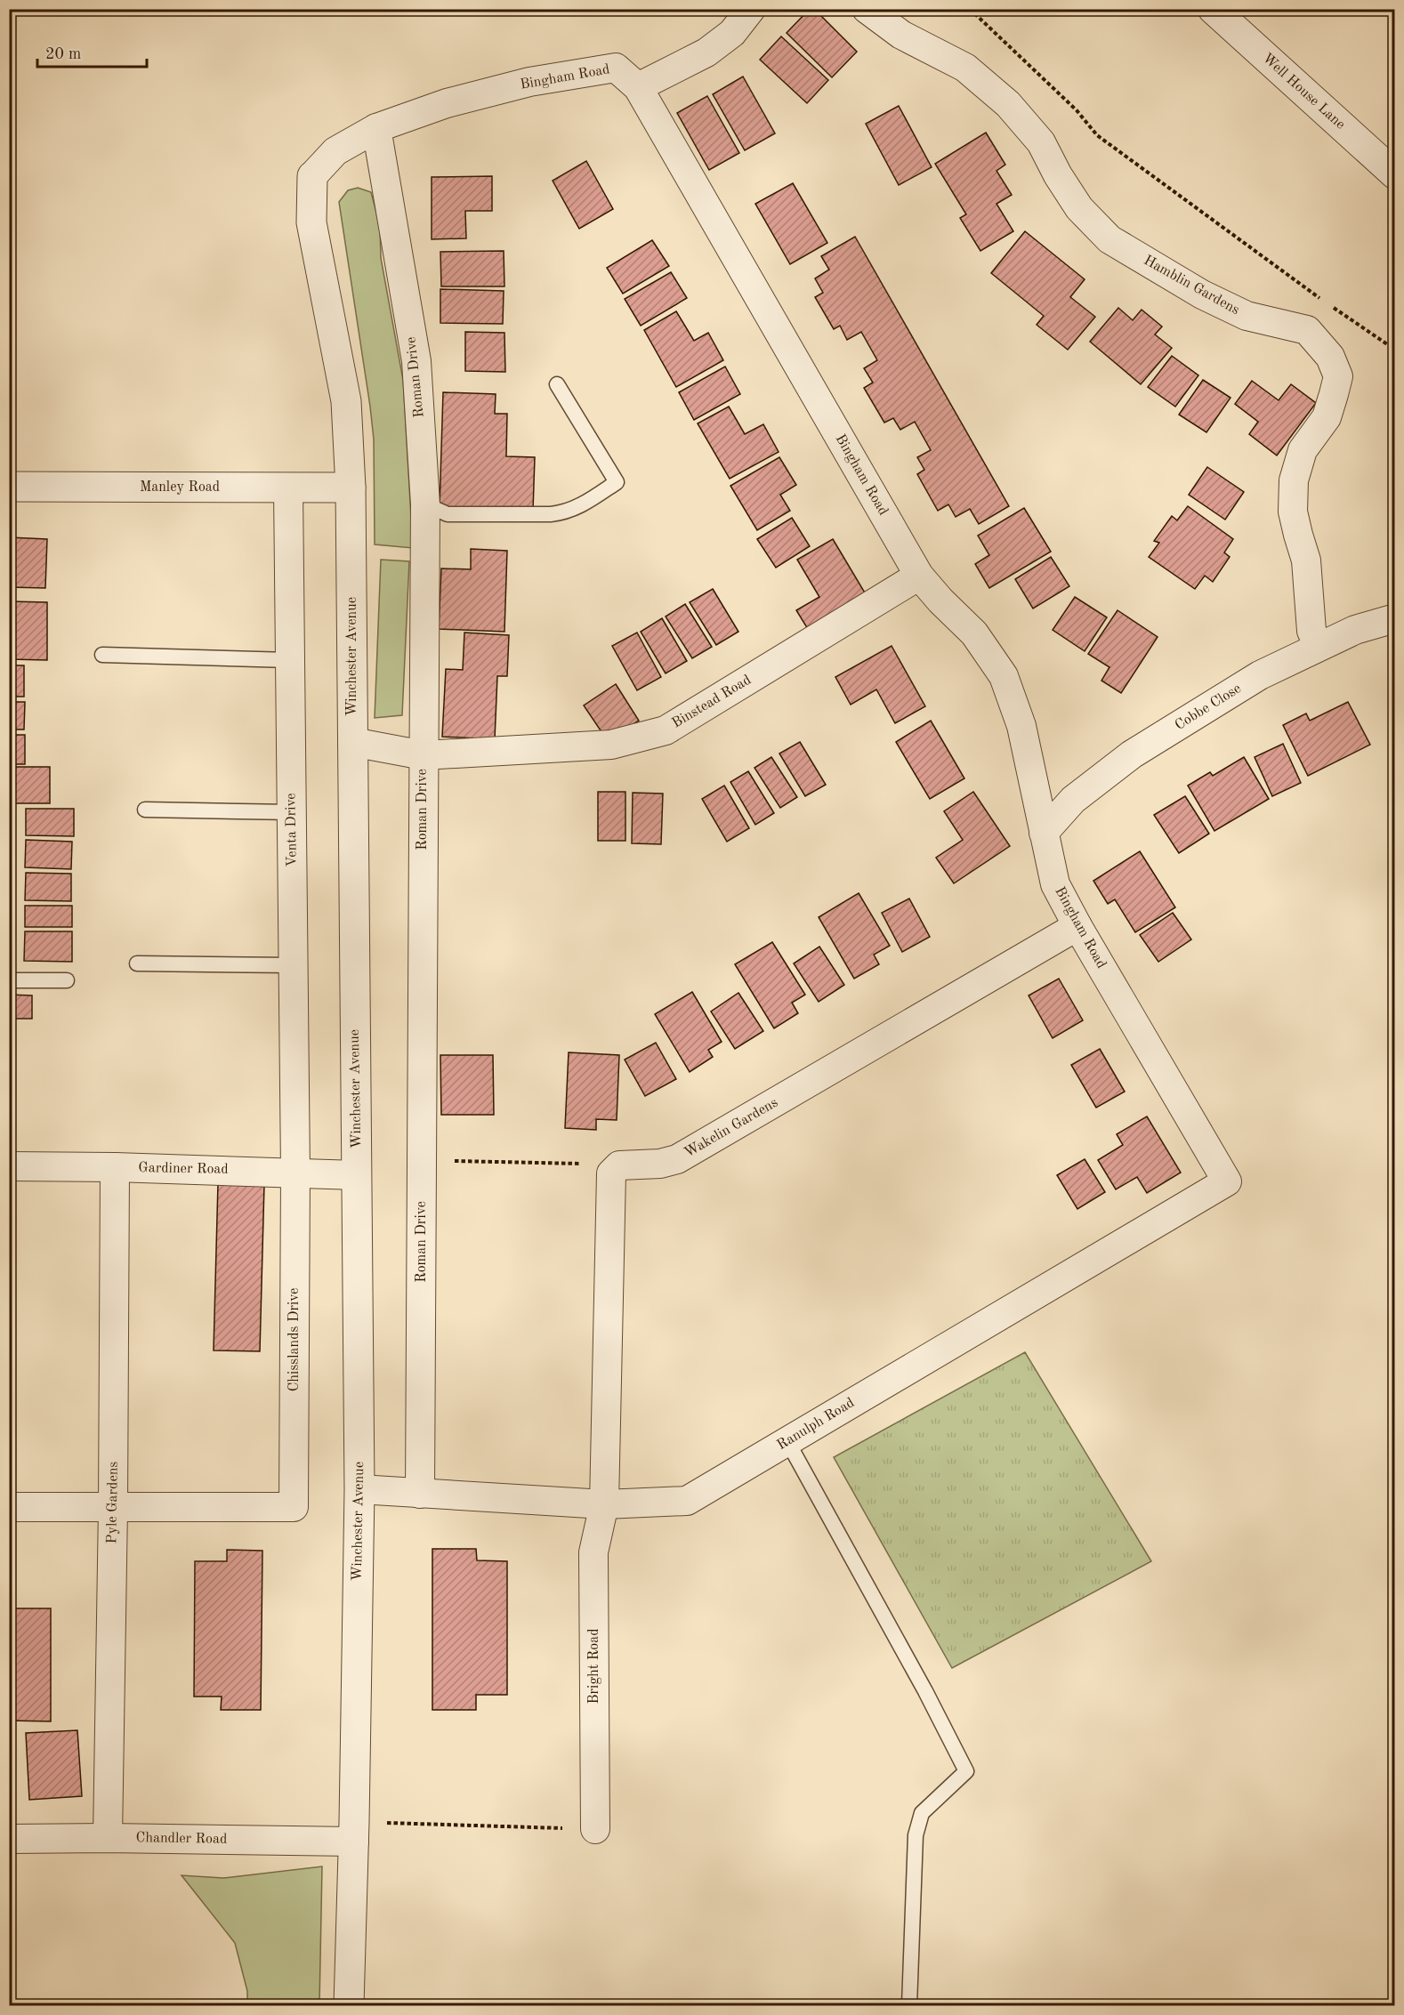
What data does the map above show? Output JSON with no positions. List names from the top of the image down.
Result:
{
  "streets": {
    "street": [
      "Bingham Road",
      "Well House Lane",
      "Hamblin Gardens",
      "Roman Drive",
      "Manley Road",
      "Winchester Avenue",
      "Binstead Road",
      "Cobbe Close",
      "Venta Drive",
      "Wakelin Gardens",
      "Gardiner Road",
      "Chisslands Drive",
      "Ranulph Road",
      "Pyle Gardens",
      "Bright Road",
      "Chandler Road"
    ]
  },
  "crossings": [
    ["Bingham Road", "Roman Drive"],
    ["Bingham Road", "Winchester Avenue"],
    ["Bingham Road", "Binstead Road"],
    ["Bingham Road", "Cobbe Close"],
    ["Bingham Road", "Wakelin Gardens"],
    ["Bingham Road", "Ranulph Road"],
    ["Hamblin Gardens", "Cobbe Close"],
    ["Roman Drive", "Binstead Road"],
    ["Roman Drive", "Ranulph Road"],
    ["Manley Road", "Winchester Avenue"],
    ["Manley Road", "Venta Drive"],
    ["Winchester Avenue", "Binstead Road"],
    ["Winchester Avenue", "Gardiner Road"],
    ["Winchester Avenue", "Ranulph Road"],
    ["Winchester Avenue", "Chandler Road"],
    ["Venta Drive", "Gardiner Road"],
    ["Venta Drive", "Chisslands Drive"],
    ["Wakelin Gardens", "Ranulph Road"],
    ["Wakelin Gardens", "Bright Road"],
    ["Gardiner Road", "Chisslands Drive"],
    ["Gardiner Road", "Pyle Gardens"],
    ["Chisslands Drive", "Pyle Gardens"],
    ["Ranulph Road", "Bright Road"],
    ["Pyle Gardens", "Chandler Road"]
  ],
  "scale_bar": "20 m"
}
